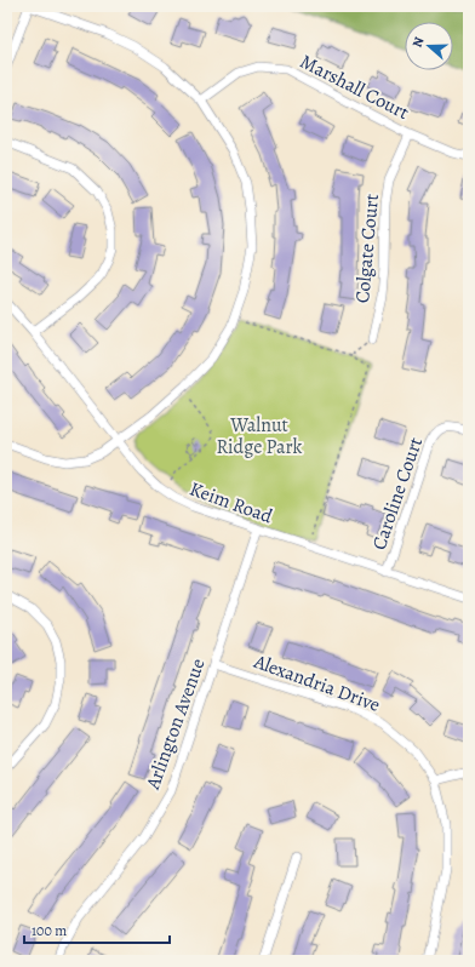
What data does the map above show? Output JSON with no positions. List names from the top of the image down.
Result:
{
  "streets": {
    "street": [
      "Marshall Court",
      "Colgate Court",
      "Caroline Court",
      "Keim Road",
      "Alexandria Drive",
      "Arlington Avenue"
    ]
  },
  "crossings": [
    ["Marshall Court", "Colgate Court"],
    ["Caroline Court", "Keim Road"],
    ["Keim Road", "Arlington Avenue"],
    ["Alexandria Drive", "Arlington Avenue"]
  ],
  "parks": ["Walnut Ridge Park"],
  "scale_bar": "100 m",
  "north": "left"
}
